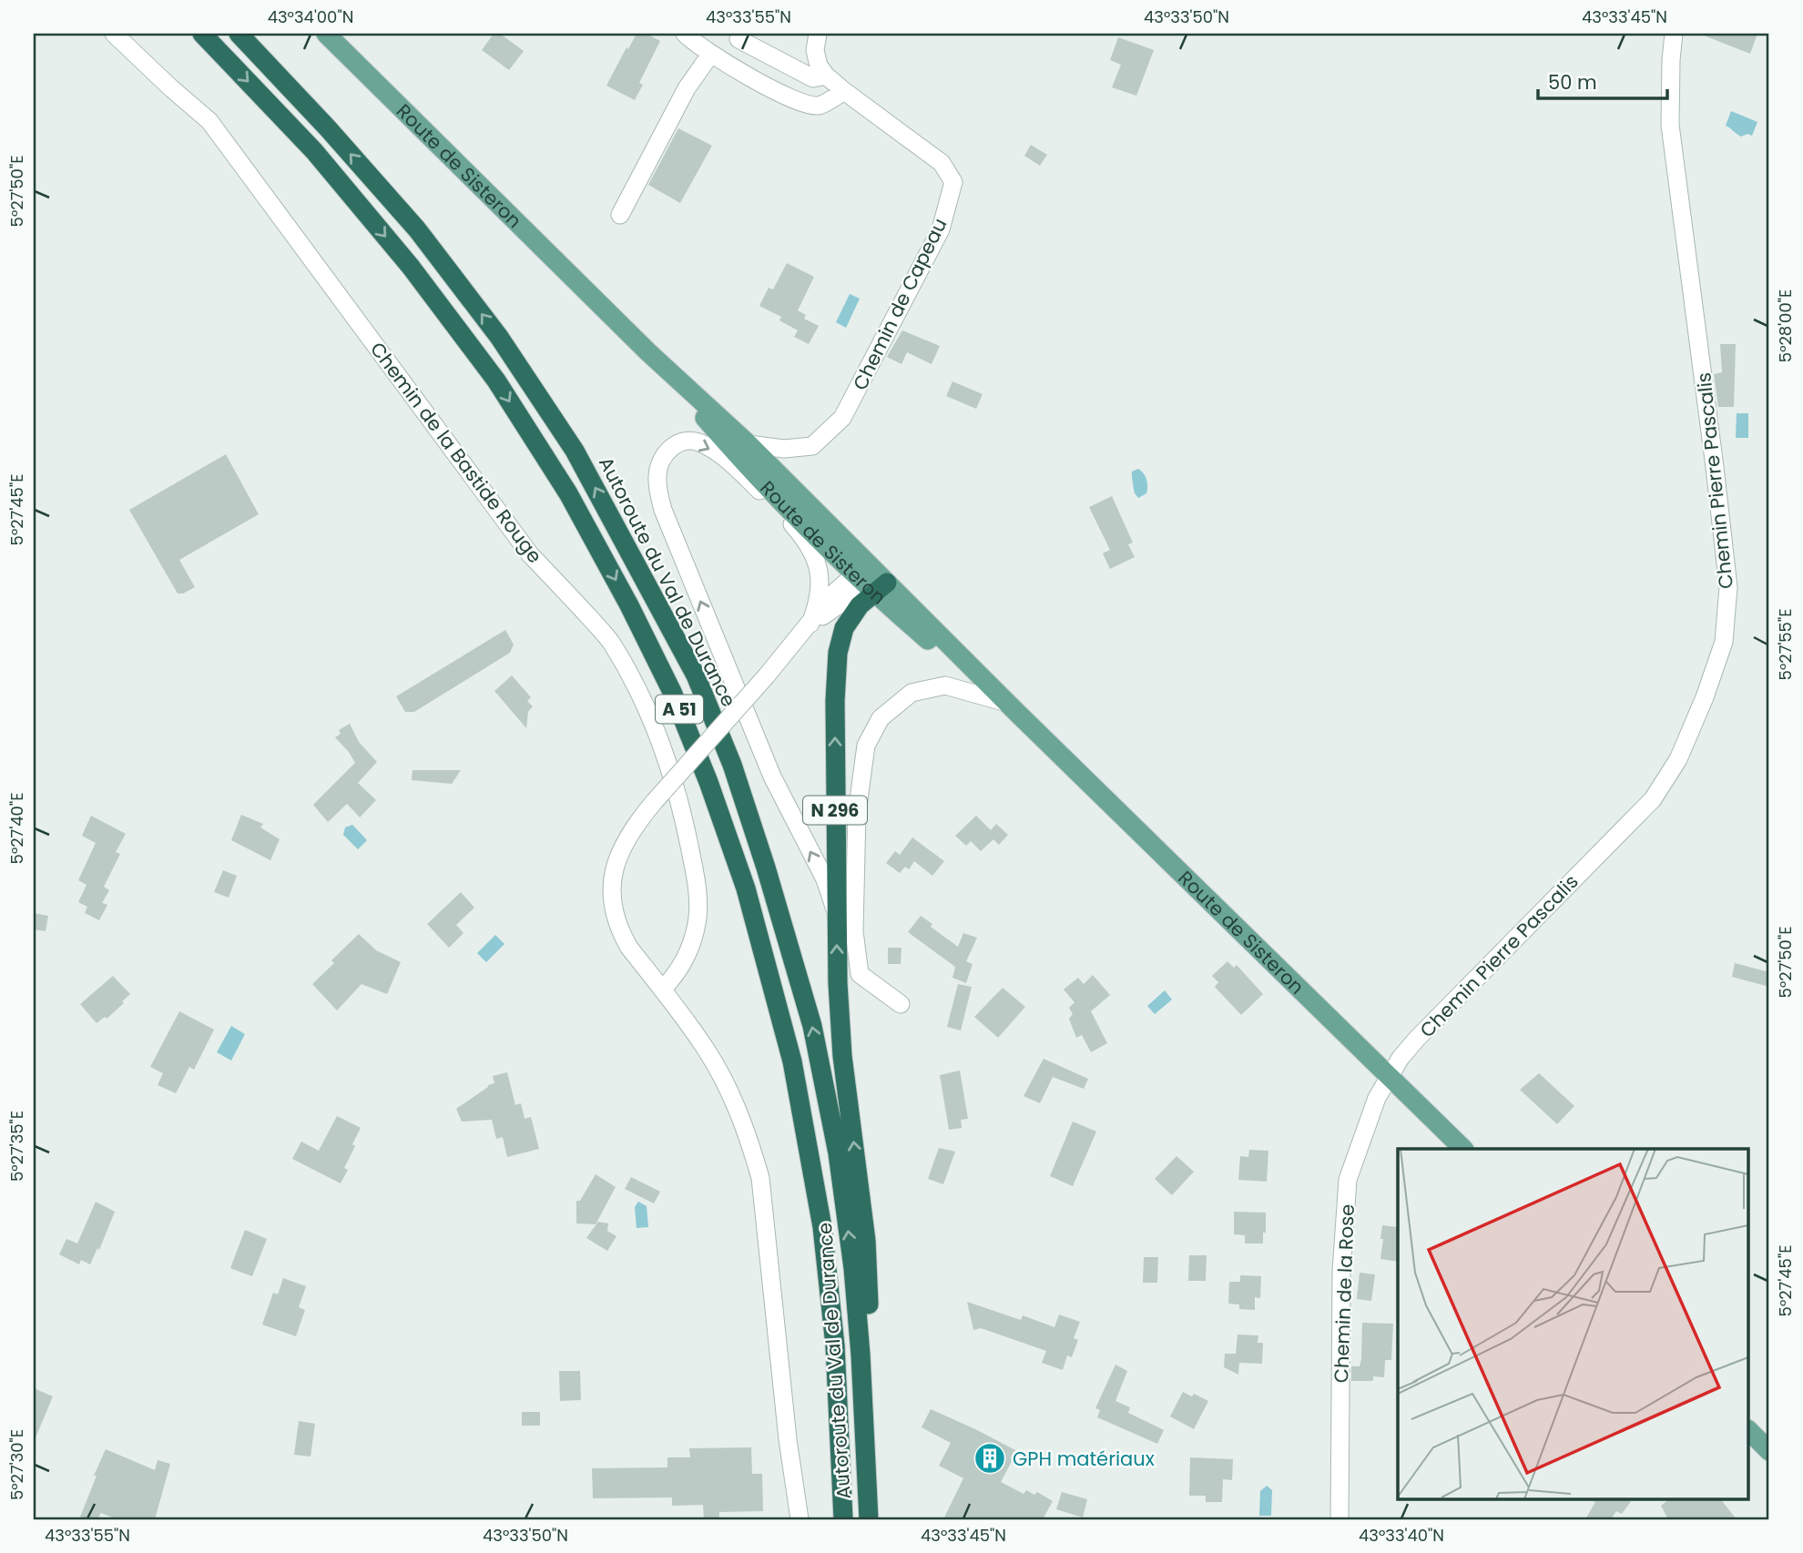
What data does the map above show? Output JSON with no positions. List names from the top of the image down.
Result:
{
  "streets": {
    "highway": ["Autoroute du Val de Durance", "A 51", "N 296"],
    "main road": ["Route de Sisteron"],
    "street": [
      "Chemin de Capeau",
      "Chemin de la Bastide Rouge",
      "Chemin Pierre Pascalis",
      "Chemin de la Rose"
    ]
  },
  "crossings": [
    ["Route de Sisteron", "Chemin de Capeau"],
    ["Route de Sisteron", "Chemin Pierre Pascalis"],
    ["Route de Sisteron", "N 296"],
    ["Route de Sisteron", "Chemin de la Rose"],
    ["Chemin Pierre Pascalis", "Chemin de la Rose"],
    ["Autoroute du Val de Durance", "N 296"]
  ],
  "places": {
    "building": ["GPH matériaux"]
  },
  "scale_bar": "50 m",
  "coordinates": [
    "43°34'00\"N",
    "43°33'55\"N",
    "43°33'50\"N",
    "43°33'45\"N",
    "5°27'50\"E",
    "5°28'00\"E",
    "5°27'45\"E",
    "5°27'55\"E",
    "5°27'40\"E",
    "5°27'35\"E",
    "5°27'30\"E",
    "43°33'40\"N"
  ]
}
